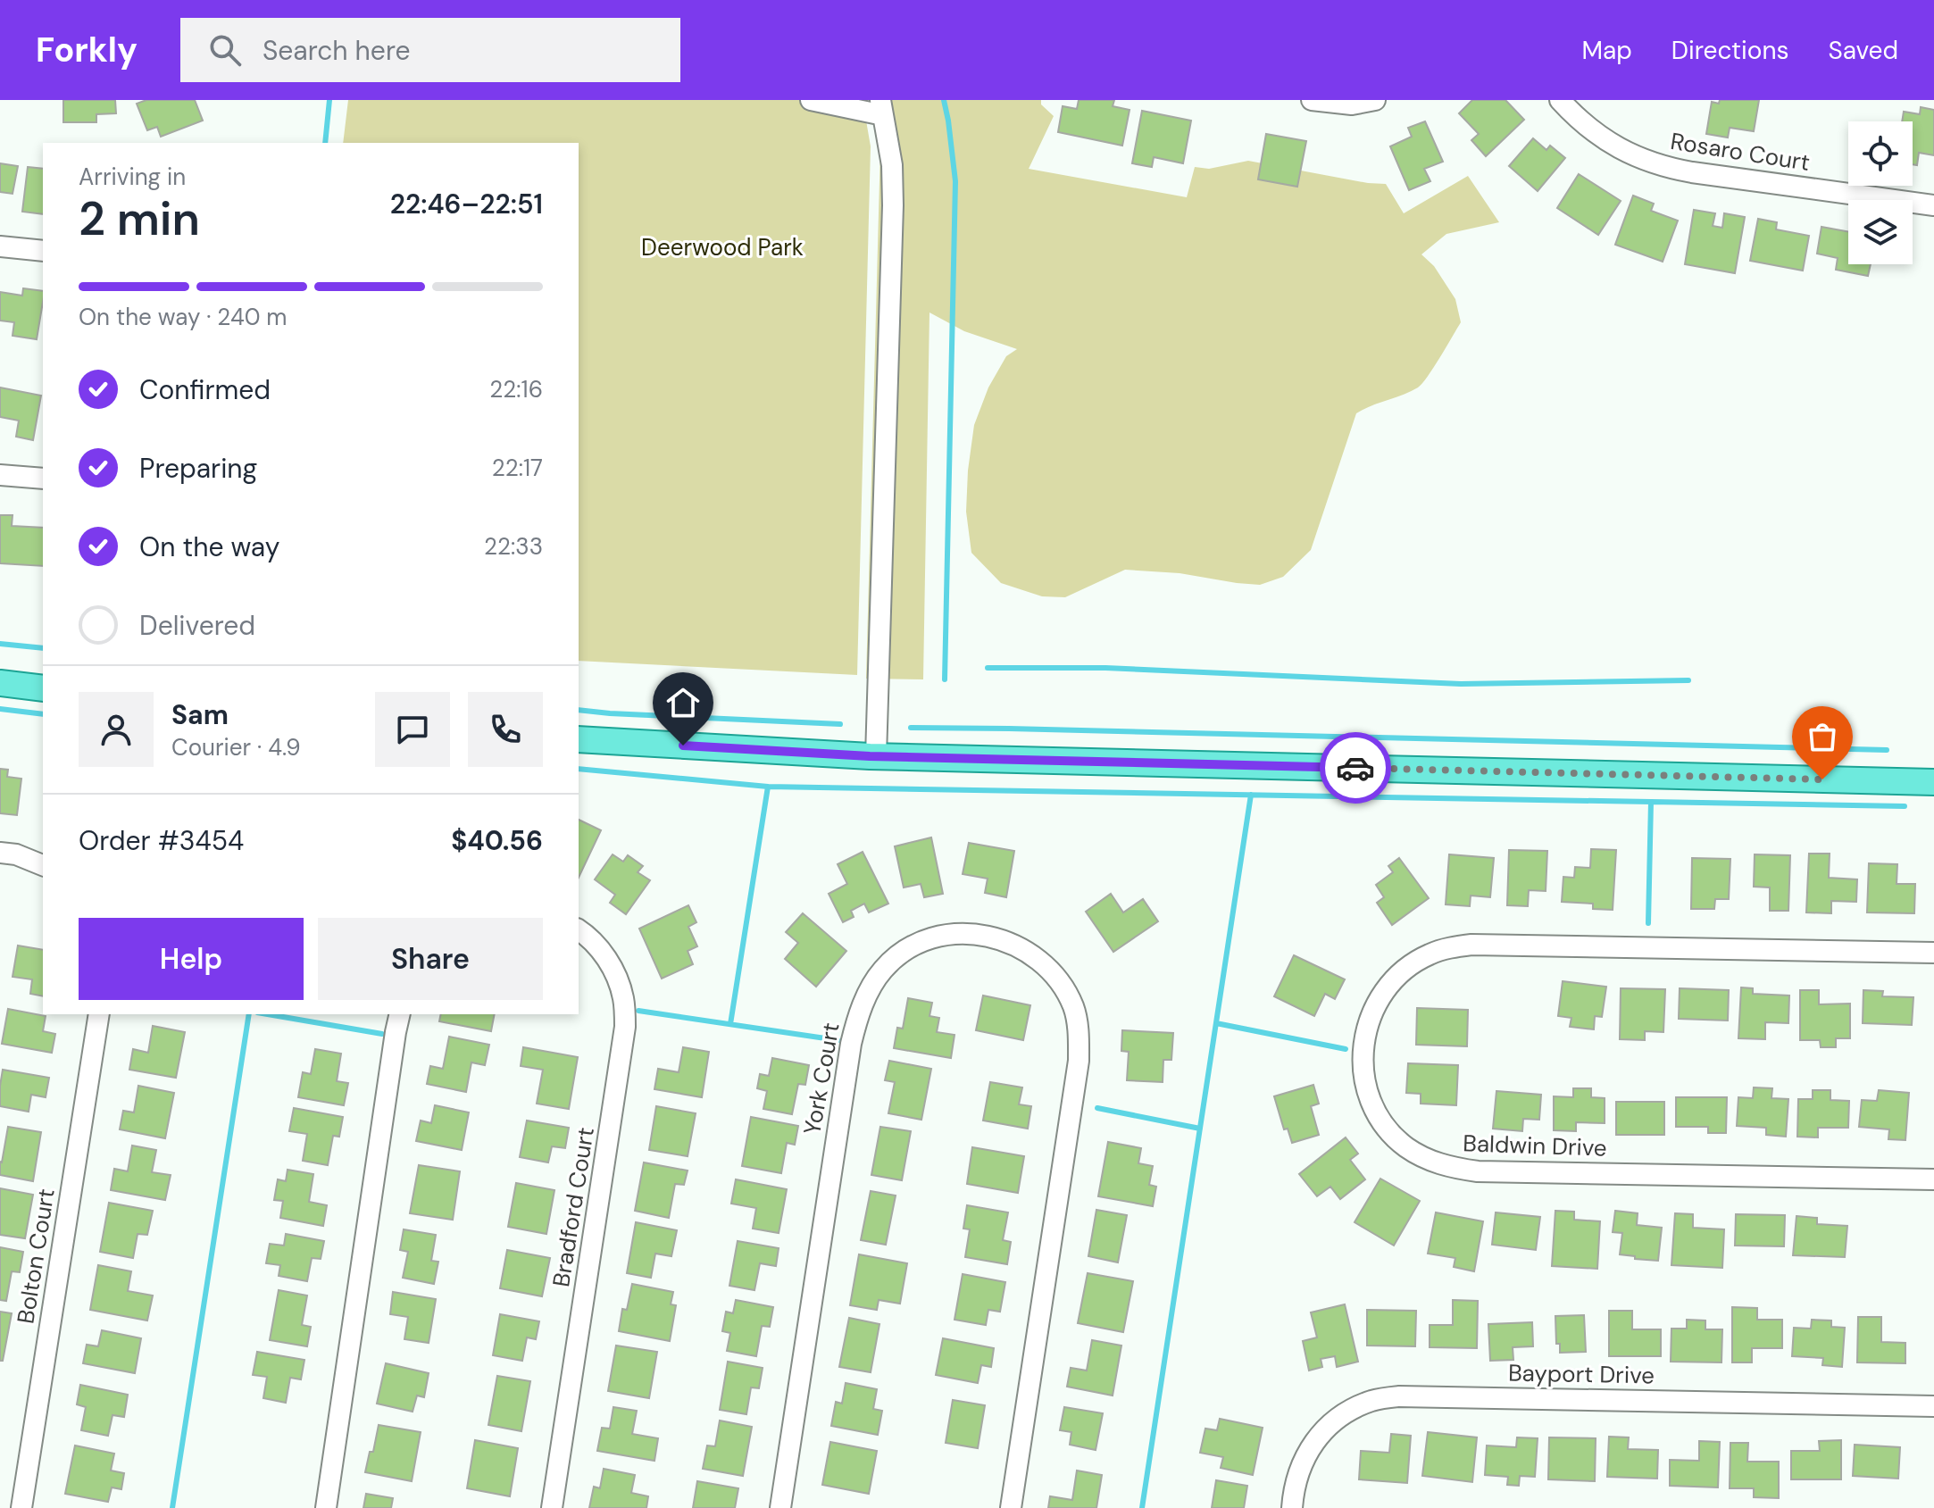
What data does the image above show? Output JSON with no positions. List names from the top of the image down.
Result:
{
  "streets": {
    "street": [
      "Rosaro Court",
      "York Court",
      "Baldwin Drive",
      "Bradford Court",
      "Bolton Court",
      "Bayport Drive"
    ]
  },
  "parks": ["Deerwood Park"],
  "page": {
    "header": "Forkly",
    "search": "Search here",
    "nav": ["Map", "Directions", "Saved"],
    "heading": ["2 min", "Arriving in", "22:46–22:51"],
    "panel": [
      "Sam",
      "Courier · 4.9",
      "Order #3454",
      "$40.56"
    ],
    "bar": "On the way · 240 m",
    "list": [
      ["Confirmed", "22:16"],
      ["Preparing", "22:17"],
      ["On the way", "22:33"],
      "Delivered"
    ],
    "buttons": ["Help", "Share"]
  }
}
